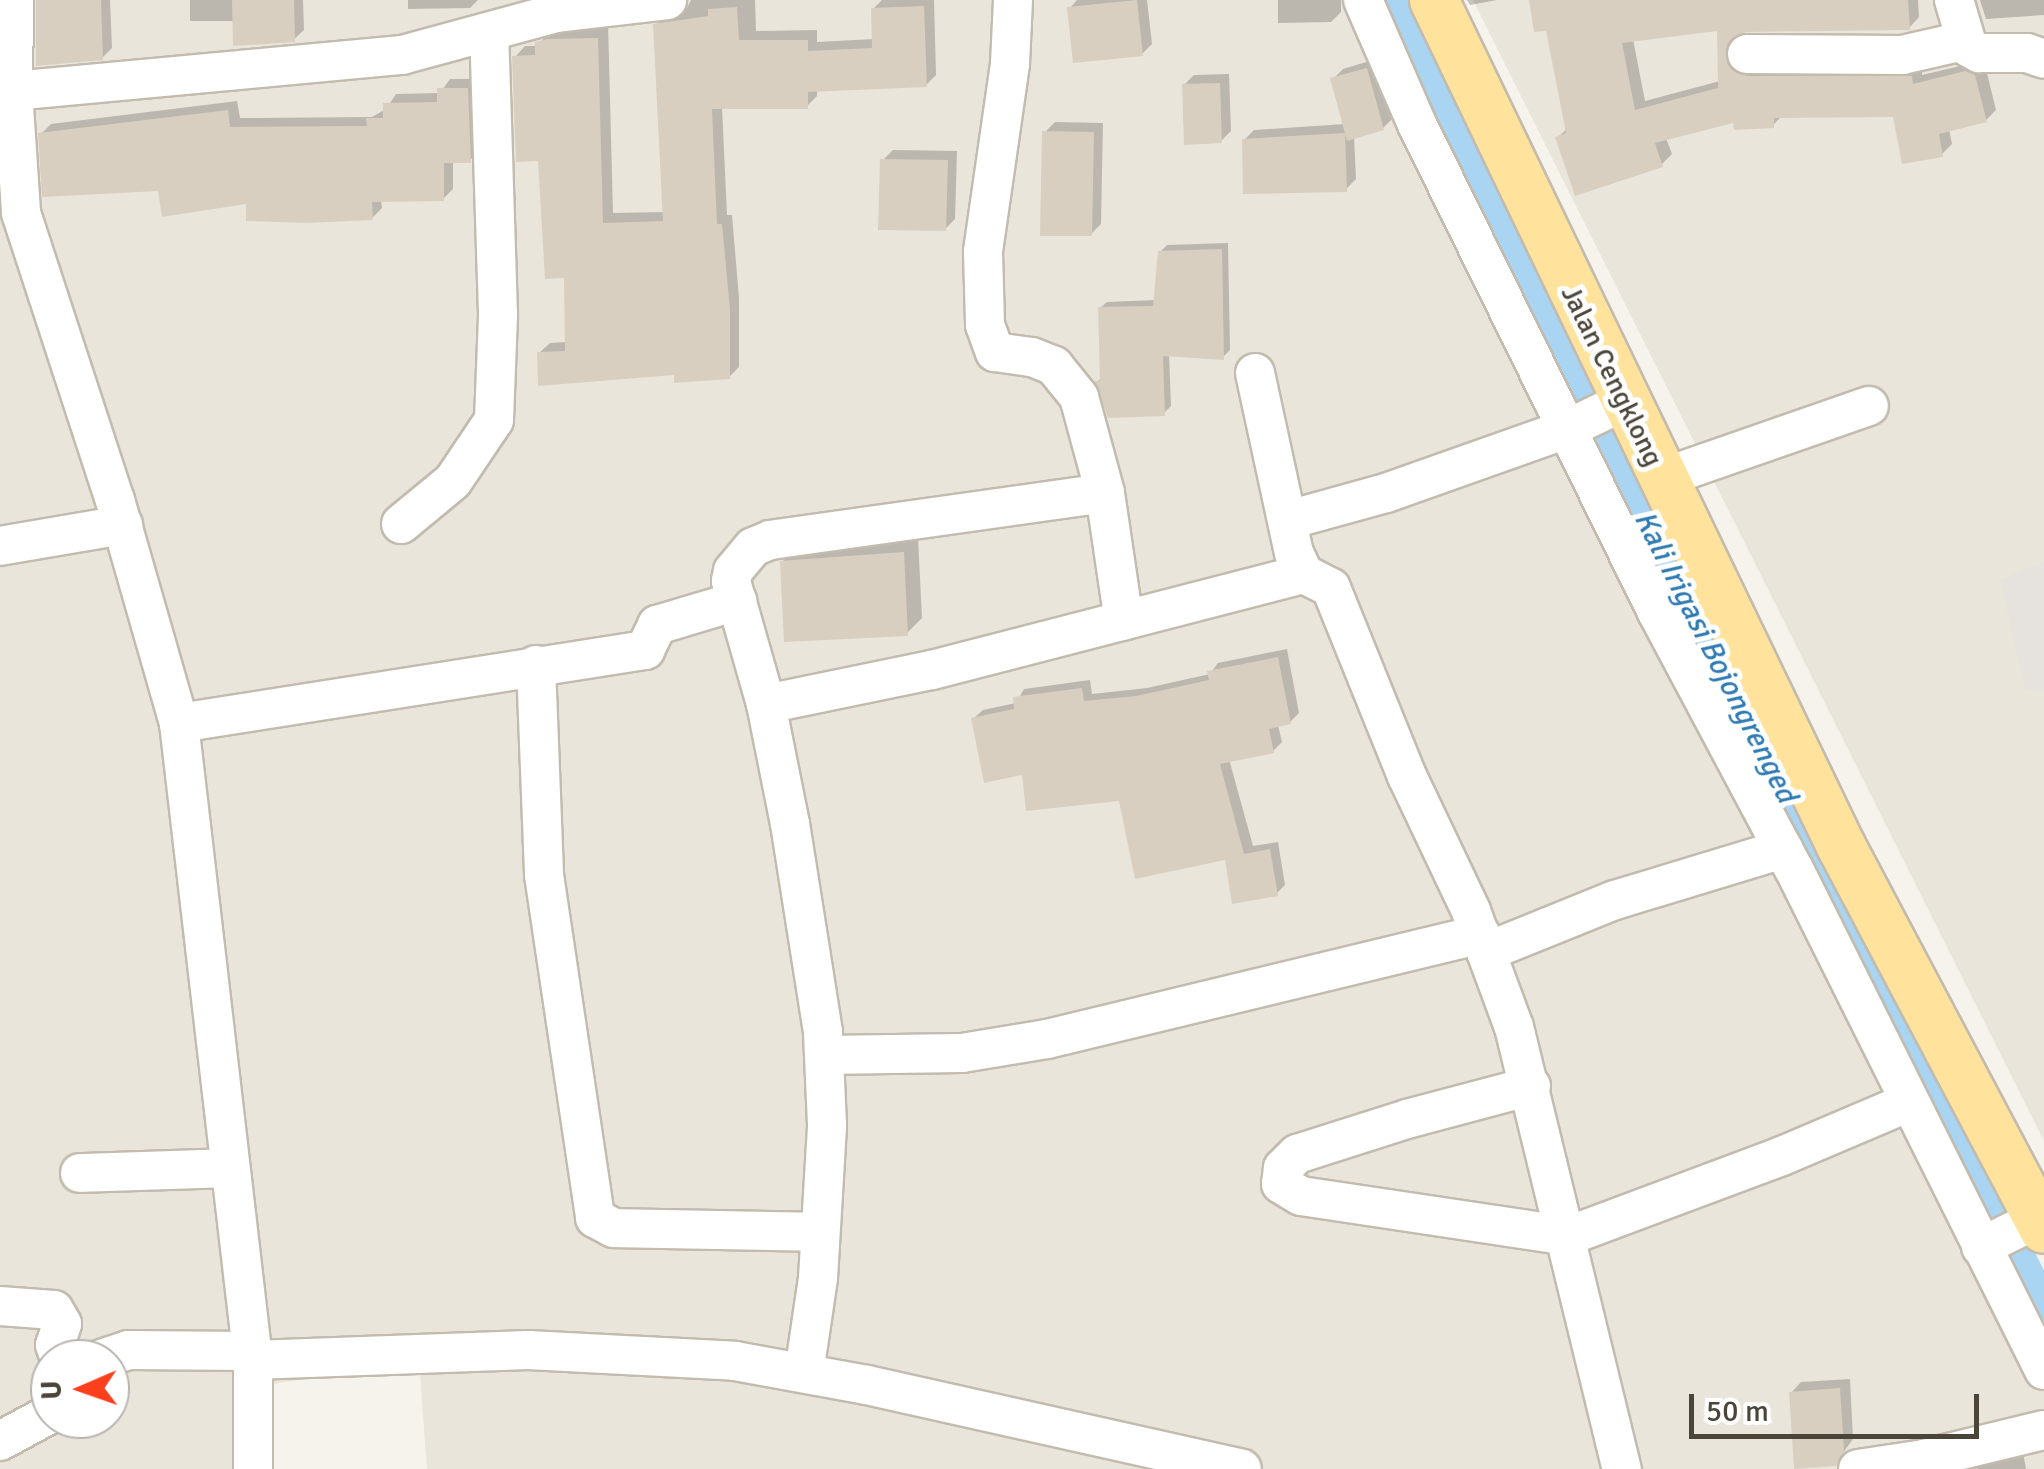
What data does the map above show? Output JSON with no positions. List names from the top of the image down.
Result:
{
  "streets": {
    "main road": ["Jalan Cengklong"]
  },
  "water": ["Kali Irigasi Bojongrenged"],
  "scale_bar": "50 m",
  "north": "left"
}
